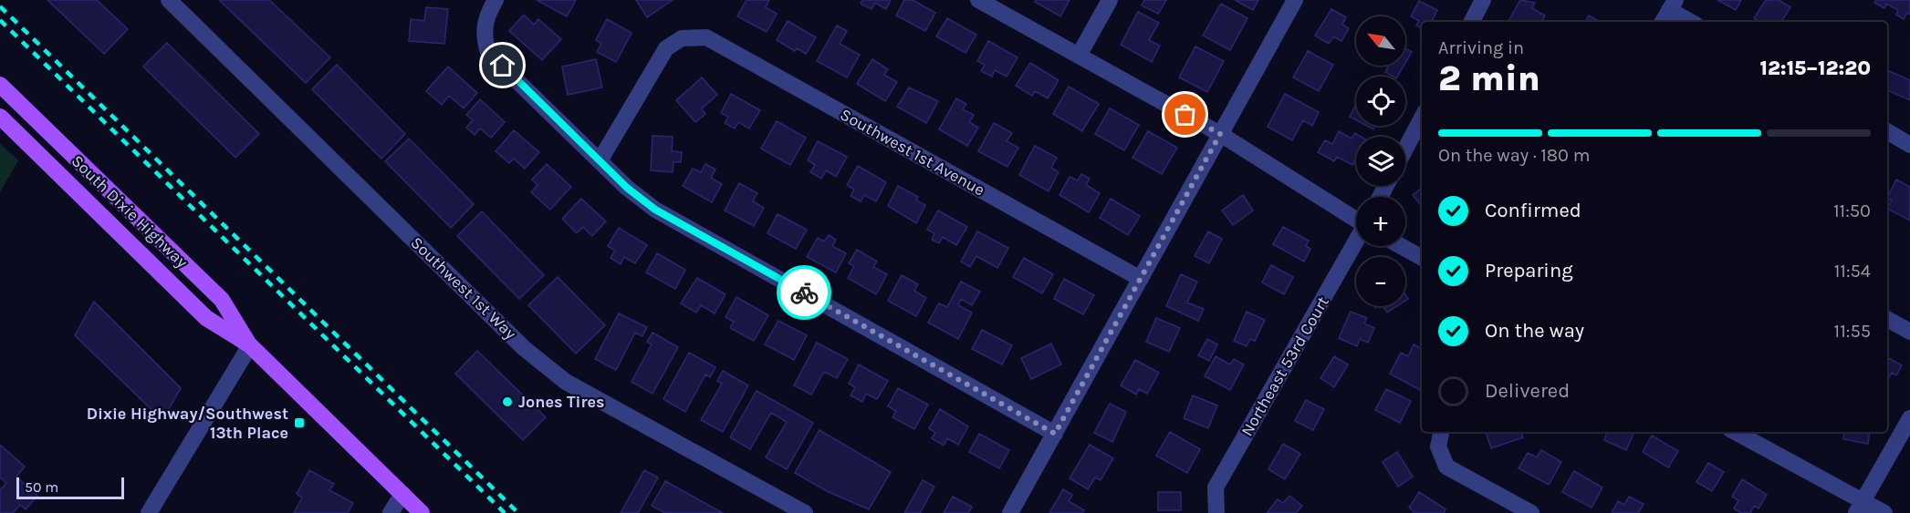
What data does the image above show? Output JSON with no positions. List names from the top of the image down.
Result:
{
  "streets": {
    "main road": ["South Dixie Highway"],
    "street": ["Southwest 1st Avenue", "Southwest 1st Way", "Northeast 53rd Court"]
  },
  "places": {
    "other": ["Jones Tires"],
    "transit": ["Dixie Highway/Southwest 13th Place"]
  },
  "scale_bar": "50 m",
  "north": "top left",
  "page": {
    "map_buttons": ["+", "−"],
    "heading": ["2 min", "Arriving in", "12:15–12:20"],
    "bar": "On the way · 180 m",
    "list": [
      ["Confirmed", "11:50"],
      ["Preparing", "11:54"],
      ["On the way", "11:55"],
      "Delivered"
    ],
    "scale": "50 m"
  }
}
